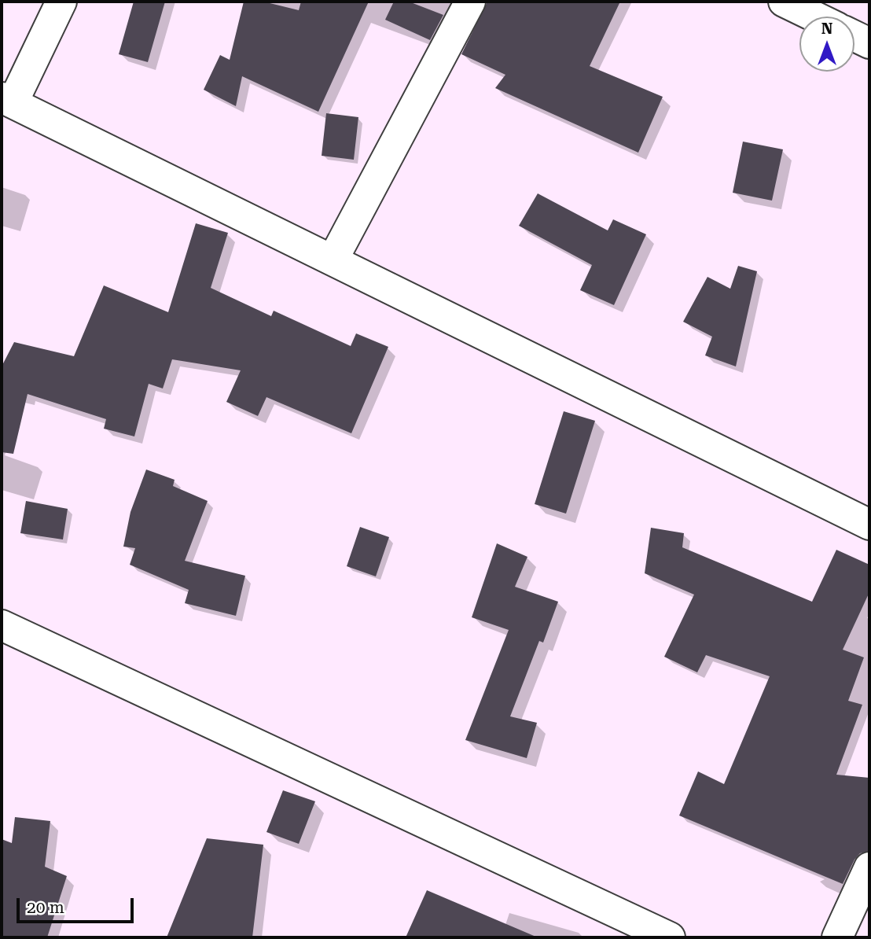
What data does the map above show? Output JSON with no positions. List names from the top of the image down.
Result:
{
  "scale_bar": "20 m",
  "north": "top"
}
